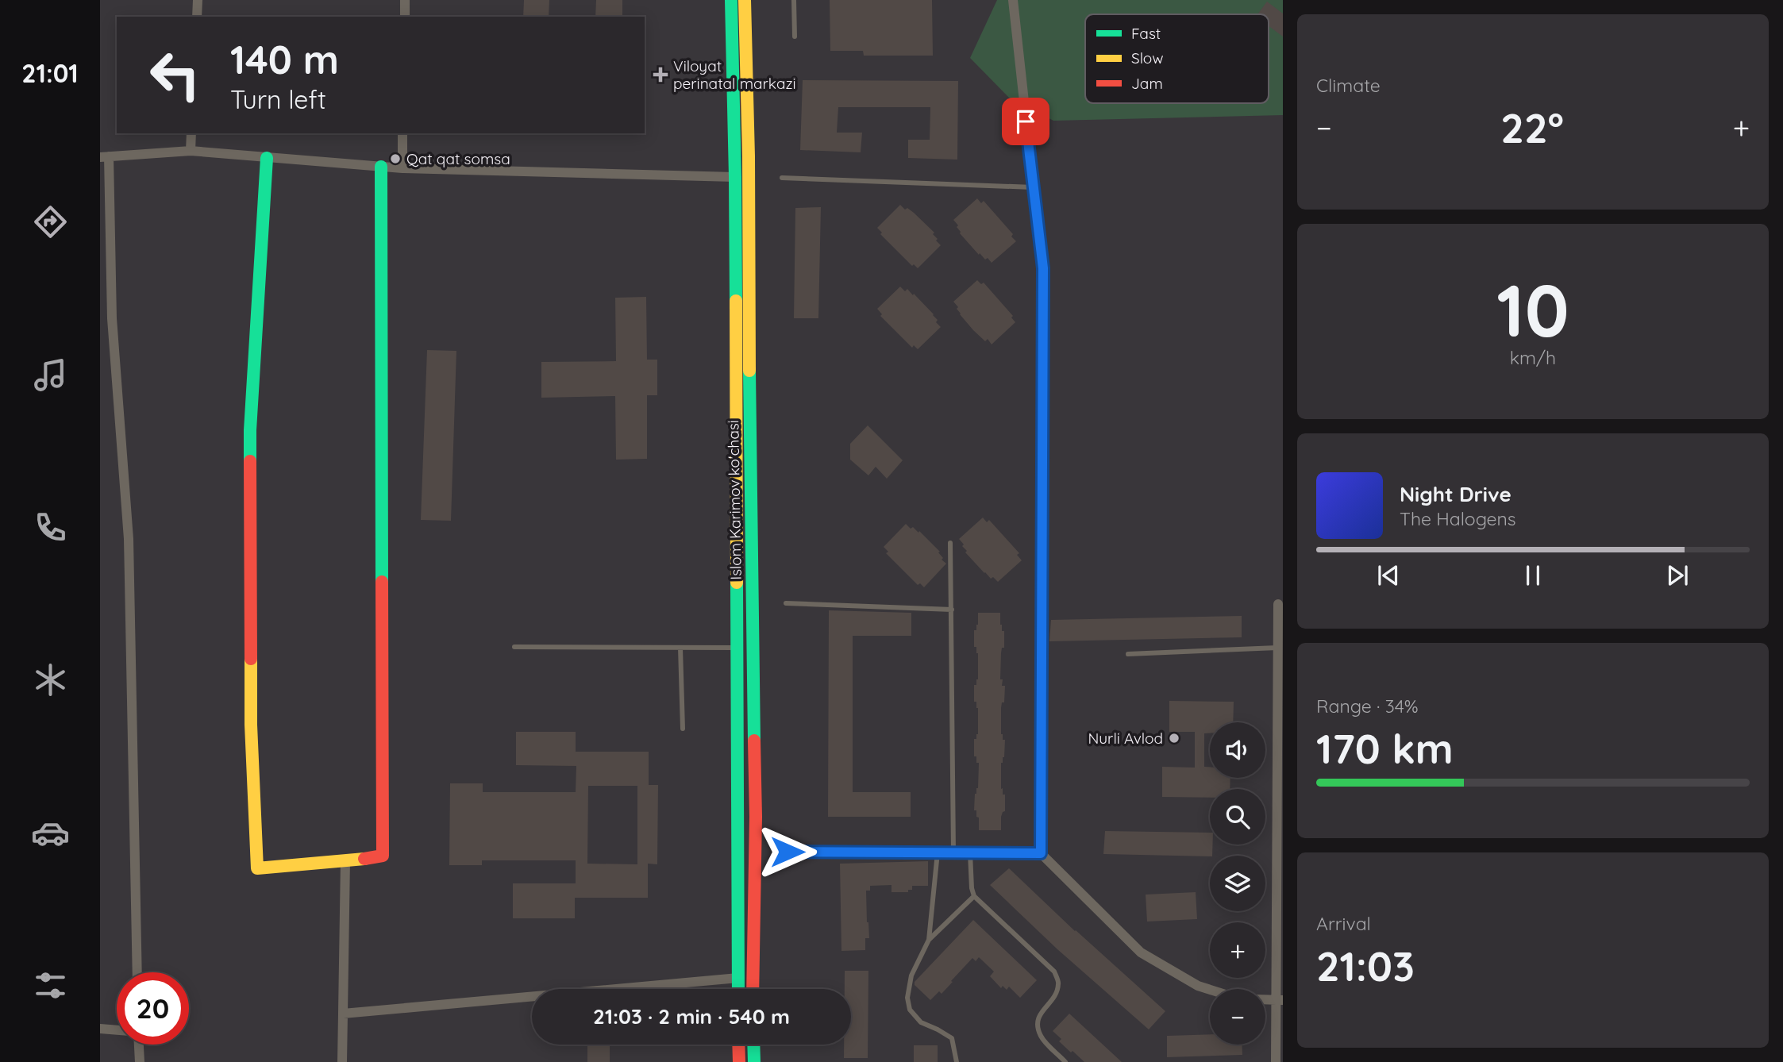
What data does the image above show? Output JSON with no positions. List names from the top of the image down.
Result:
{
  "streets": {
    "main road": ["Islom Karimov ko'chasi"]
  },
  "places": {
    "health": ["Viloyat perinatal markazi"],
    "other": ["Qat qat somsa", "Nurli Avlod"]
  },
  "legend": ["Fast", "Slow", "Jam"],
  "page": {
    "tabs": "21:01",
    "tile": [
      "Climate",
      ["10", "km/h"],
      ["Range · 34%", "170 km"],
      ["Arrival", "21:03"]
    ],
    "turn": ["140 m", "Turn left"],
    "heat": ["−", "22°", "+"],
    "song": ["Night Drive", "The Halogens"],
    "map_buttons": ["+", "−"],
    "limit": "20",
    "trip": "21:03 · 2 min · 540 m"
  }
}
